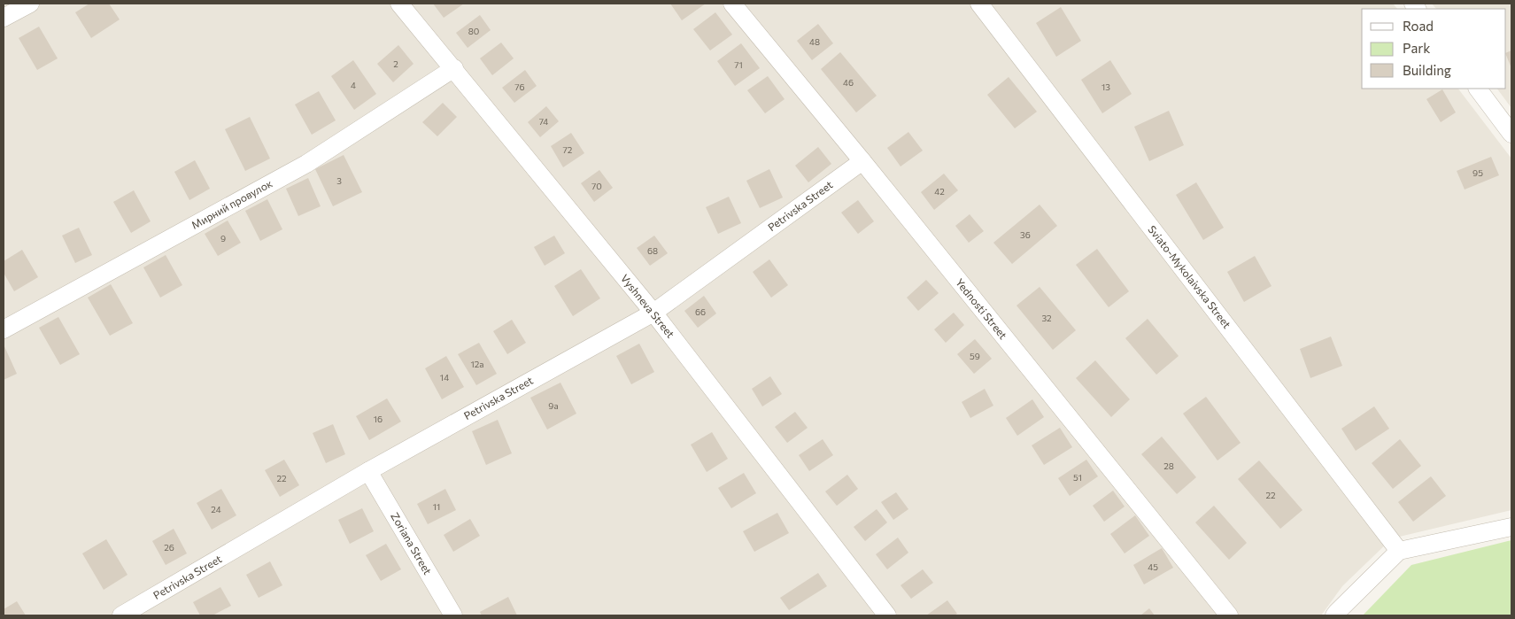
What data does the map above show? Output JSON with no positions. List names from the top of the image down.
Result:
{
  "streets": {
    "street": [
      "Мирний провулок",
      "Petrivska Street",
      "Sviato-Mykolaivska Street",
      "Vyshneva Street",
      "Yednosti Street",
      "Zoriana Street"
    ]
  },
  "crossings": [
    ["Мирний провулок", "Vyshneva Street"],
    ["Petrivska Street", "Vyshneva Street"],
    ["Petrivska Street", "Yednosti Street"],
    ["Petrivska Street", "Zoriana Street"]
  ],
  "house_numbers": [
    "80",
    "48",
    "2",
    "71",
    "46",
    "4",
    "76",
    "13",
    "74",
    "72",
    "95",
    "3",
    "70",
    "42",
    "36",
    "9",
    "68",
    "66",
    "32",
    "59",
    "12а",
    "14",
    "9а",
    "16",
    "28",
    "51",
    "22",
    "22",
    "11",
    "24",
    "26",
    "45"
  ],
  "legend": ["Road", "Park", "Building"]
}
